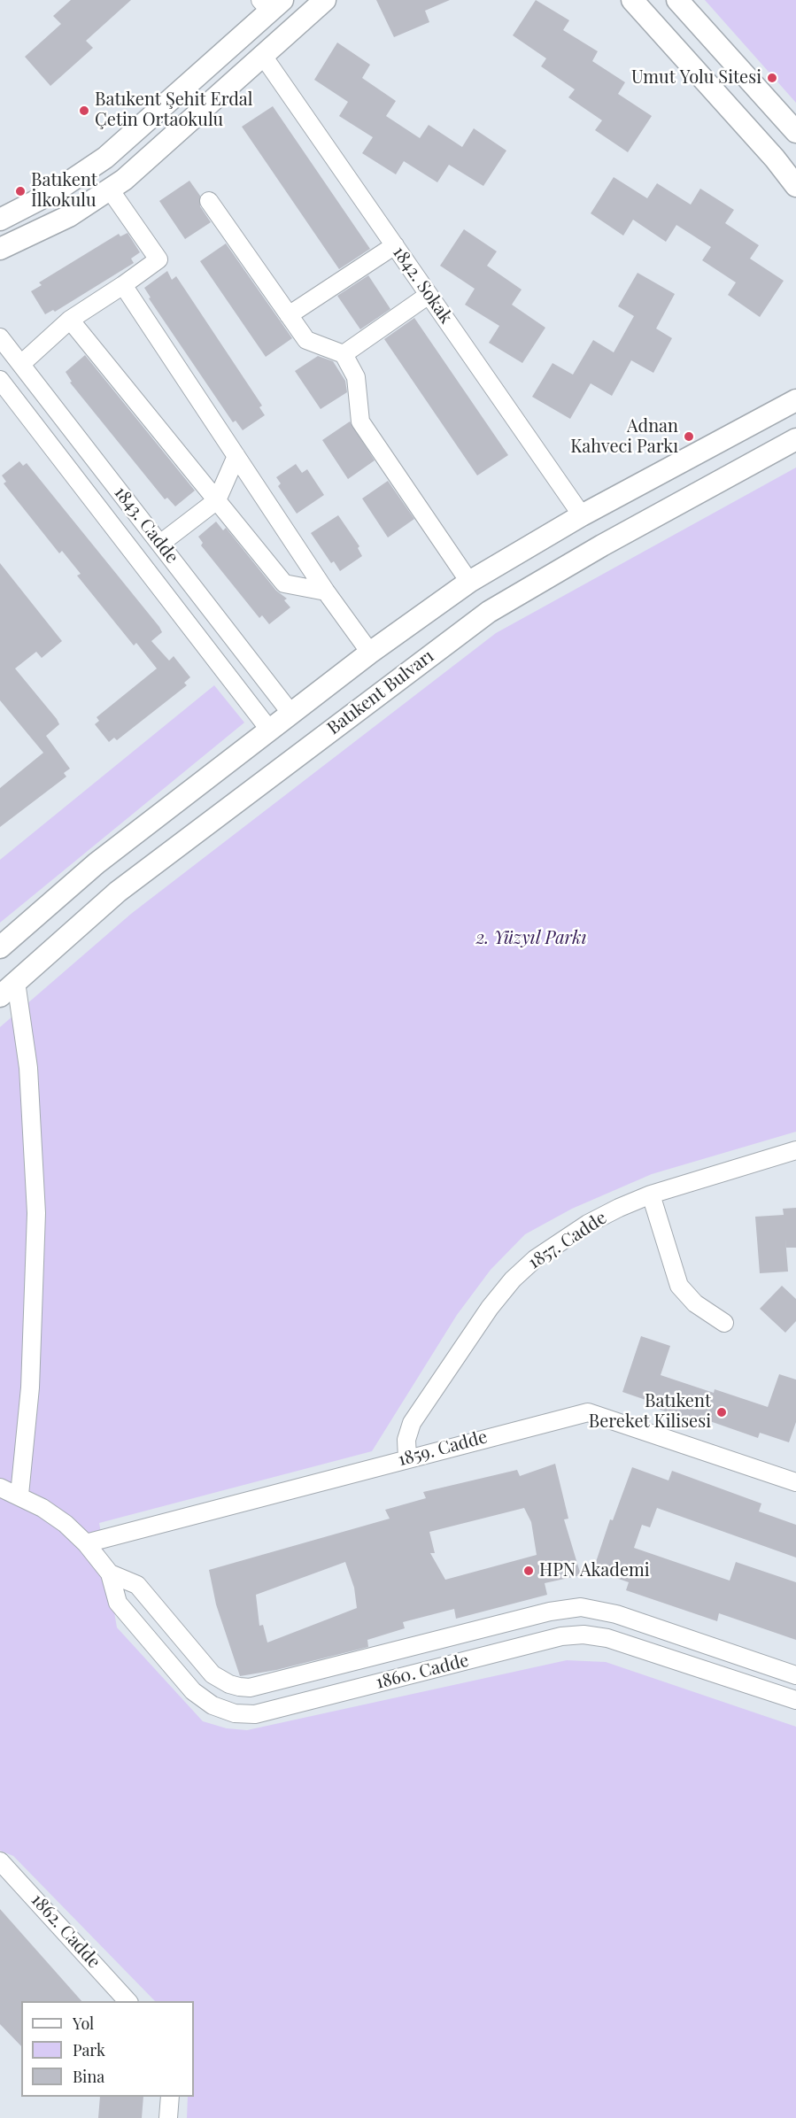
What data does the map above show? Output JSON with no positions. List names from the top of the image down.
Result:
{
  "streets": {
    "main road": ["Batıkent Bulvarı"],
    "street": [
      "1842. Sokak",
      "1843. Cadde",
      "1857. Cadde",
      "1859. Cadde",
      "1860. Cadde",
      "1862. Cadde"
    ]
  },
  "crossings": [
    ["1857. Cadde", "1859. Cadde"],
    ["1859. Cadde", "1860. Cadde"]
  ],
  "parks": ["2. Yüzyıl Parkı"],
  "places": [
    "Umut Yolu Sitesi",
    "Batıkent Şehit Erdal Çetin Ortaokulu",
    "Batıkent İlkokulu",
    "Adnan Kahveci Parkı",
    "Batıkent Bereket Kilisesi",
    "HPN Akademi"
  ],
  "legend": ["Yol", "Park", "Bina"]
}
